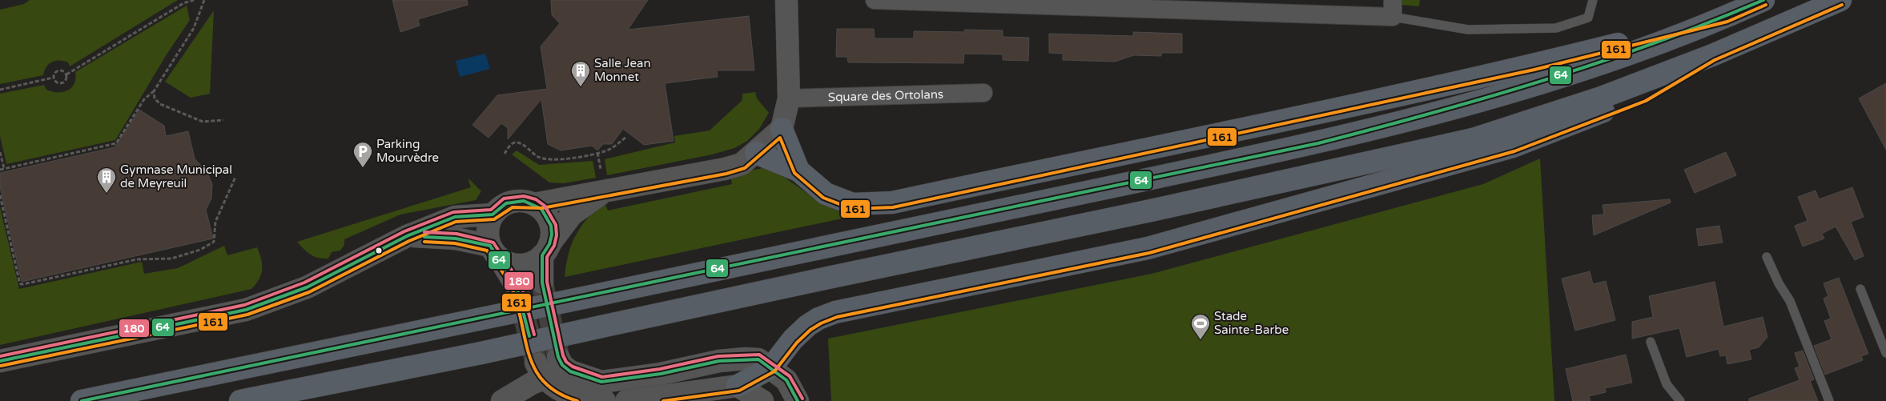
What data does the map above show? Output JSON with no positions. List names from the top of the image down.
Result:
{
  "streets": {
    "street": ["Square des Ortolans"]
  },
  "places": {
    "building": ["Salle Jean Monnet", "Gymnase Municipal de Meyreuil"],
    "parking": ["Parking Mourvèdre"],
    "sports": ["Stade Sainte-Barbe"]
  },
  "lines": ["transit line 64", "transit line 161", "transit line 180"]
}
